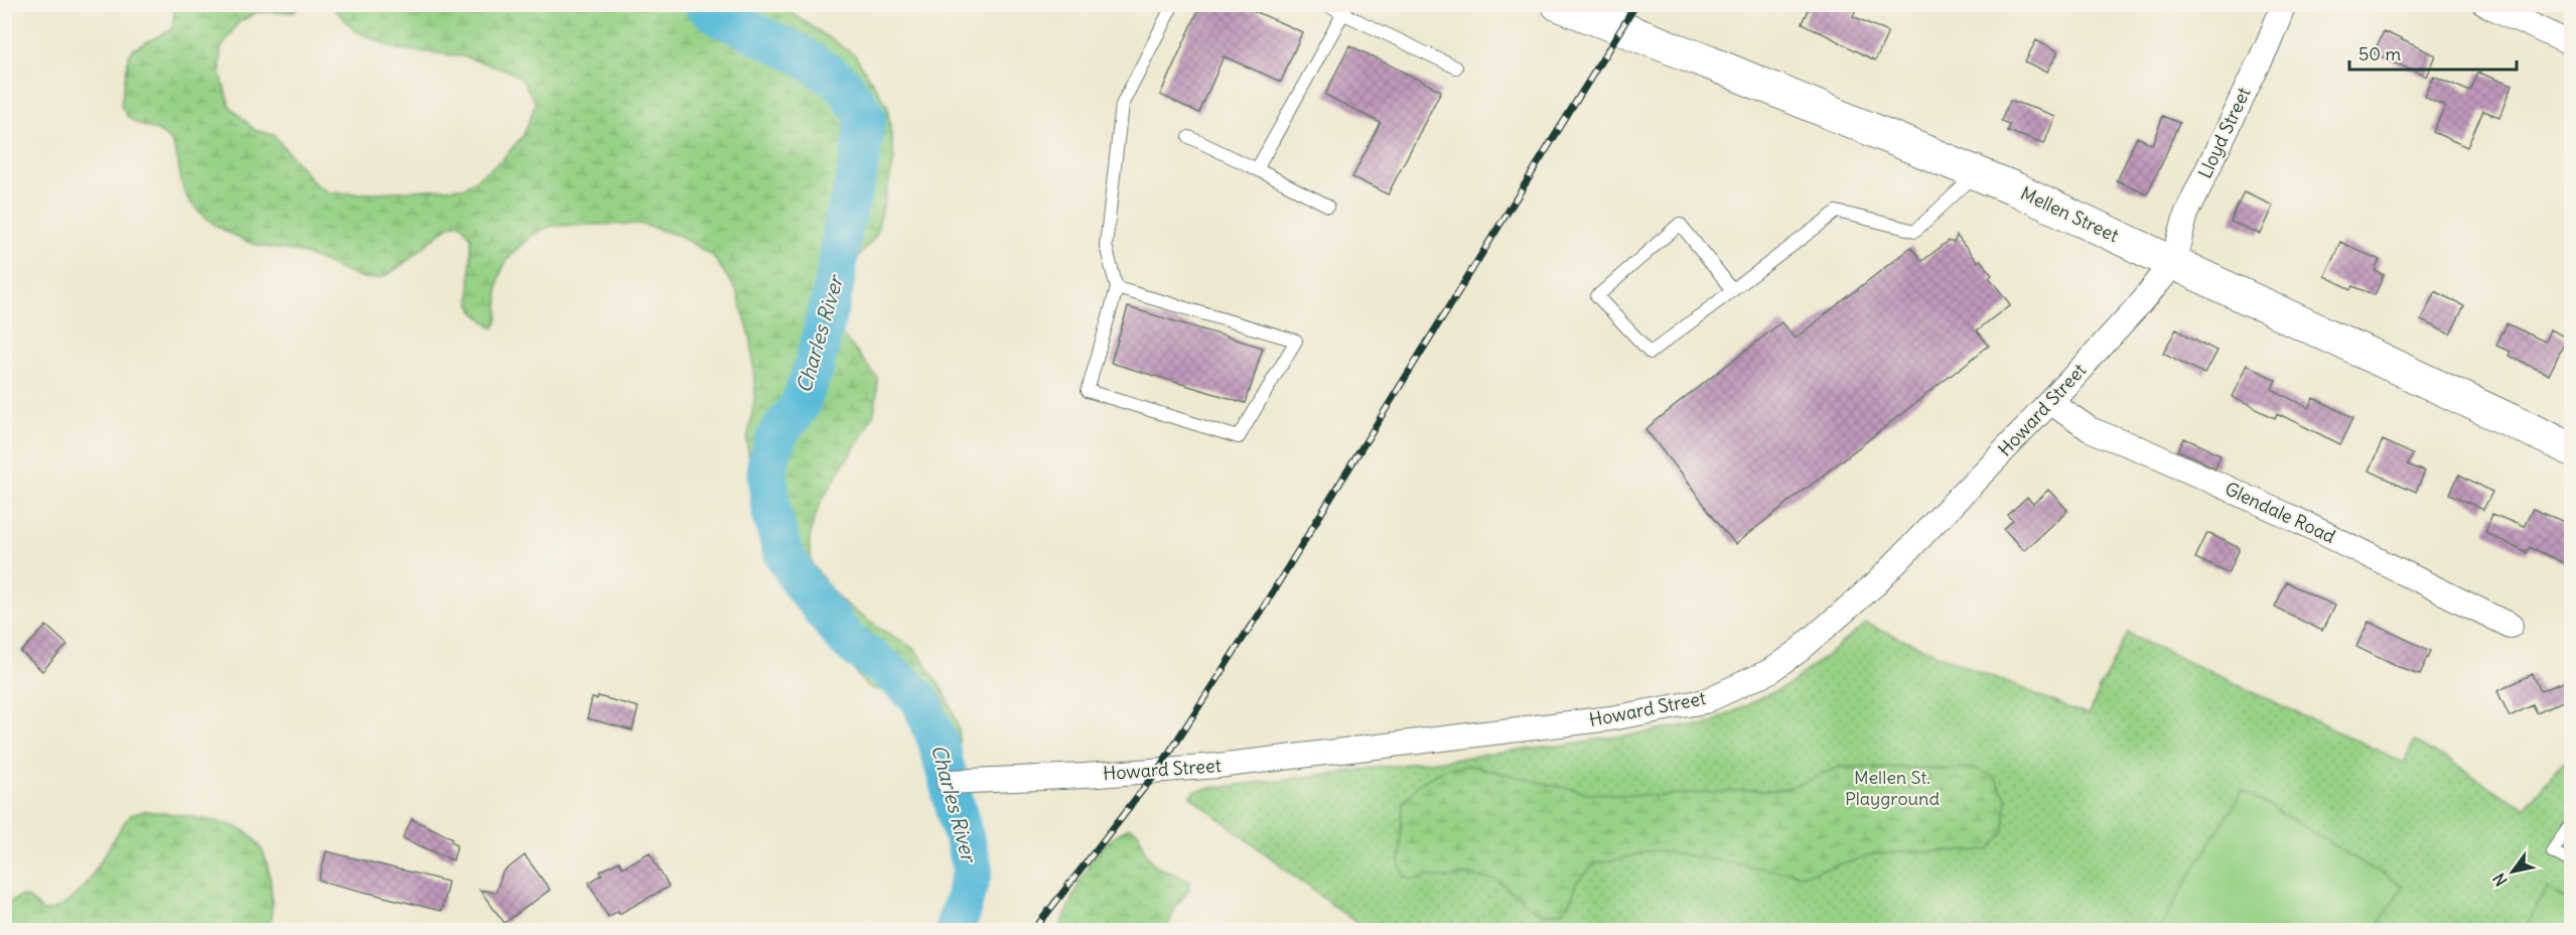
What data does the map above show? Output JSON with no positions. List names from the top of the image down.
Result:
{
  "streets": {
    "street": [
      "Lloyd Street",
      "Mellen Street",
      "Howard Street",
      "Glendale Road"
    ]
  },
  "crossings": [
    ["Lloyd Street", "Mellen Street"],
    ["Lloyd Street", "Howard Street"],
    ["Mellen Street", "Howard Street"],
    ["Howard Street", "Glendale Road"]
  ],
  "water": ["Charles River"],
  "parks": ["Mellen St. Playground"],
  "scale_bar": "50 m",
  "north": "bottom left"
}
